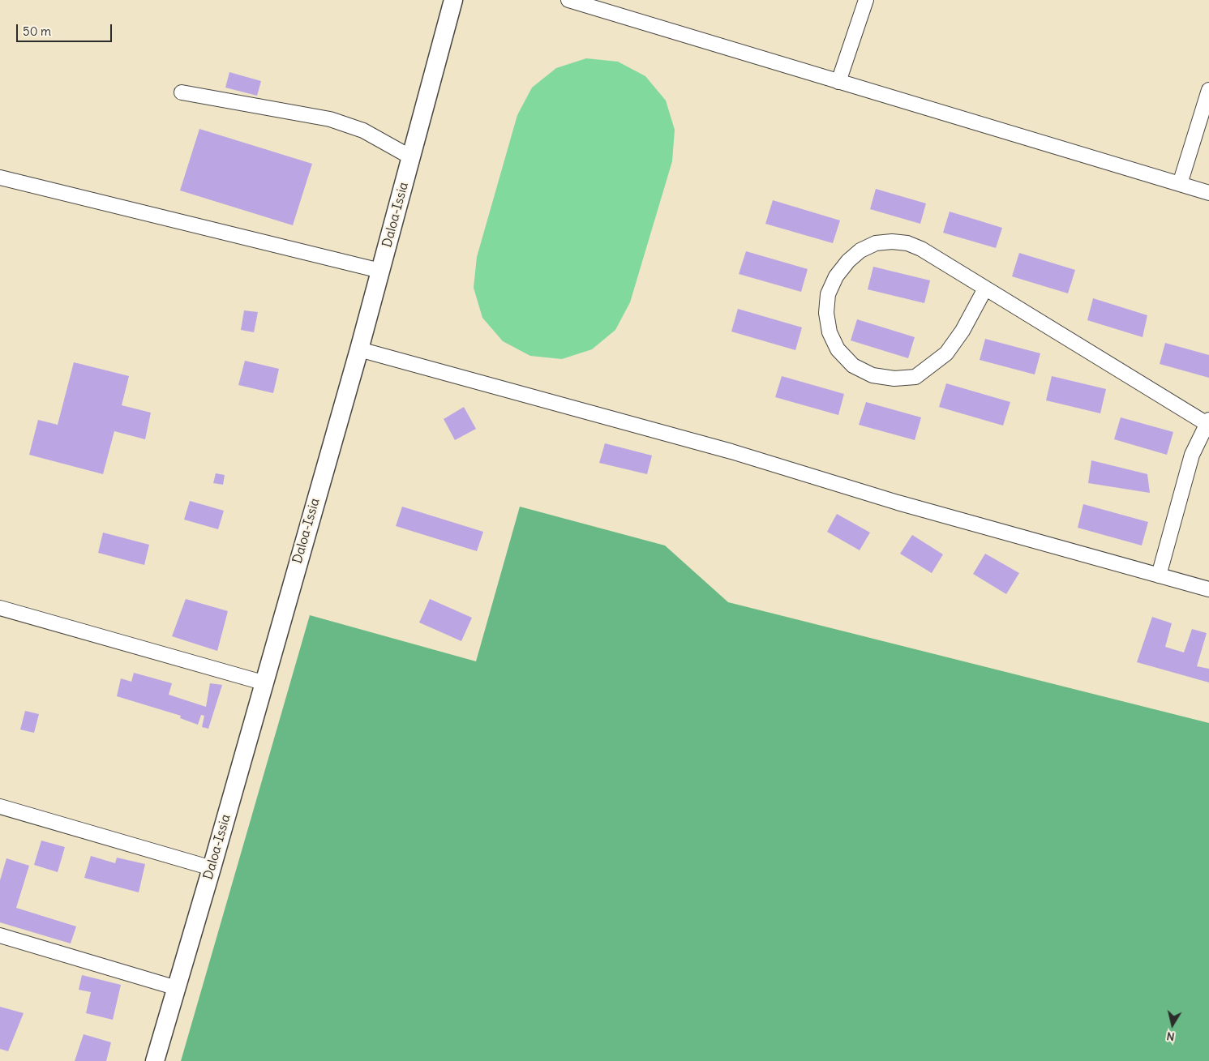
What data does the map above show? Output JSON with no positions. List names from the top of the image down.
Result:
{
  "streets": {
    "main road": ["Daloa-Issia"]
  },
  "scale_bar": "50 m",
  "north": "bottom"
}
